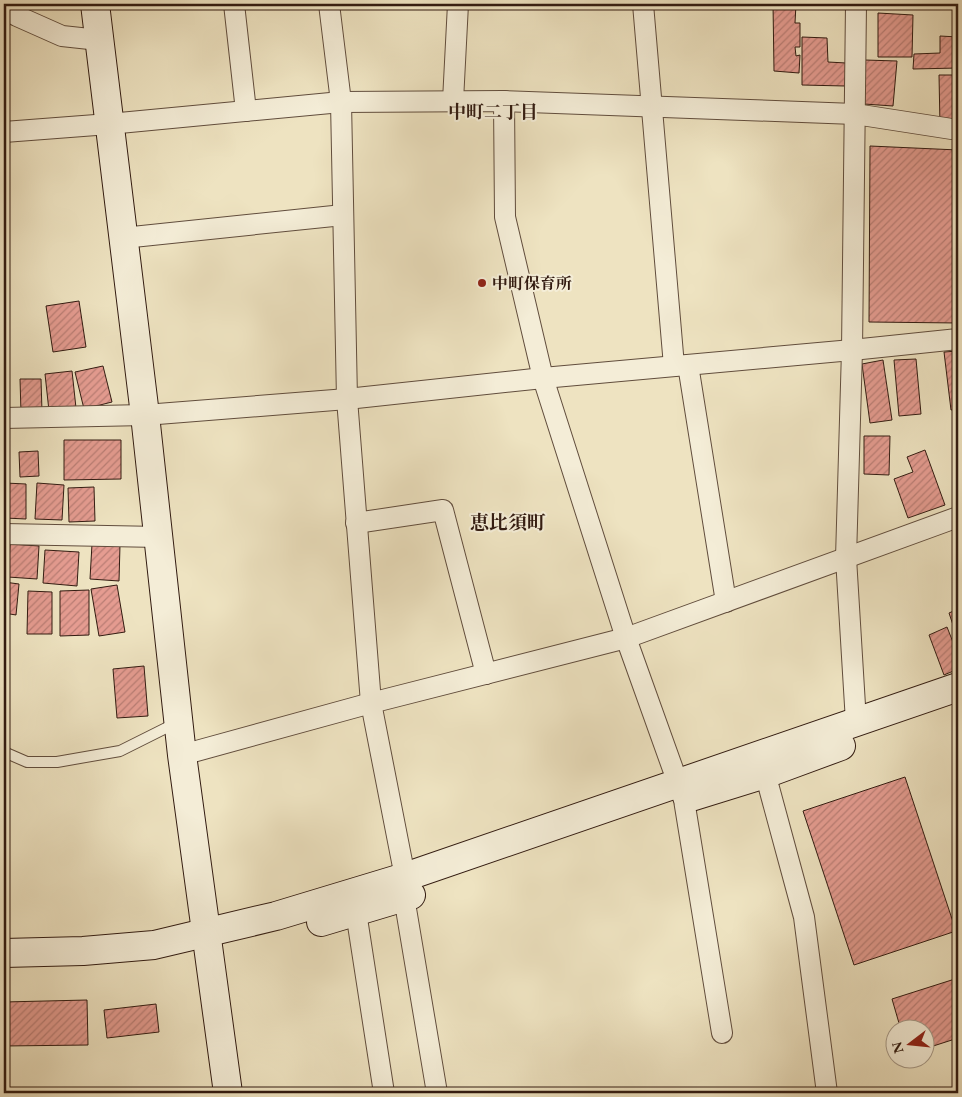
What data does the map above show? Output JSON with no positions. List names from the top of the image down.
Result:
{
  "districts": ["中町二丁目", "恵比須町"],
  "places": ["中町保育所"],
  "north": "left"
}
